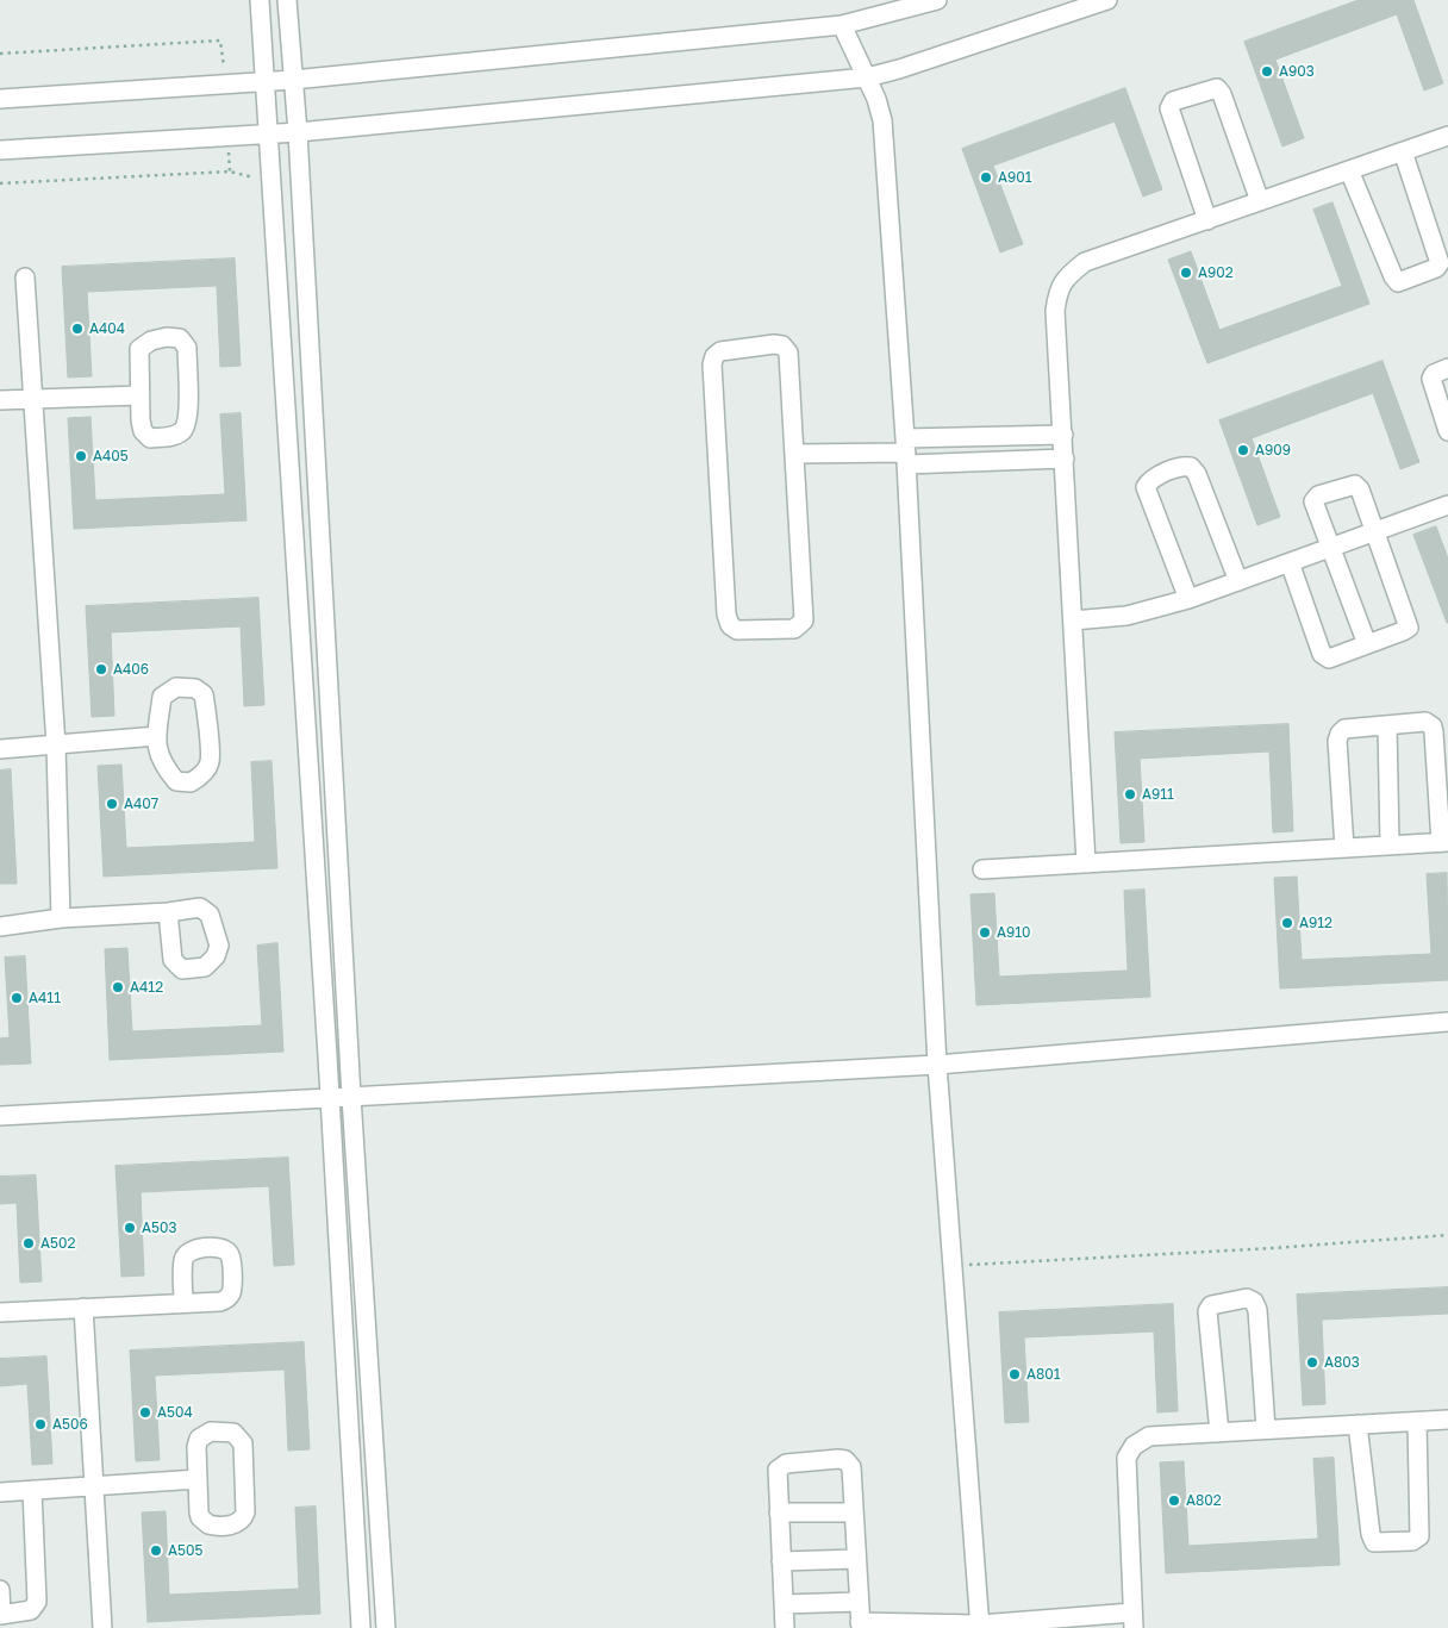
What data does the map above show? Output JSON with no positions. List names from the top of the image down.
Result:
{
  "places": [
    "A903",
    "A901",
    "A902",
    "A404",
    "A909",
    "A405",
    "A406",
    "A911",
    "A407",
    "A912",
    "A910",
    "A412",
    "A411",
    "A503",
    "A502",
    "A803",
    "A801",
    "A504",
    "A506",
    "A802",
    "A505"
  ]
}
